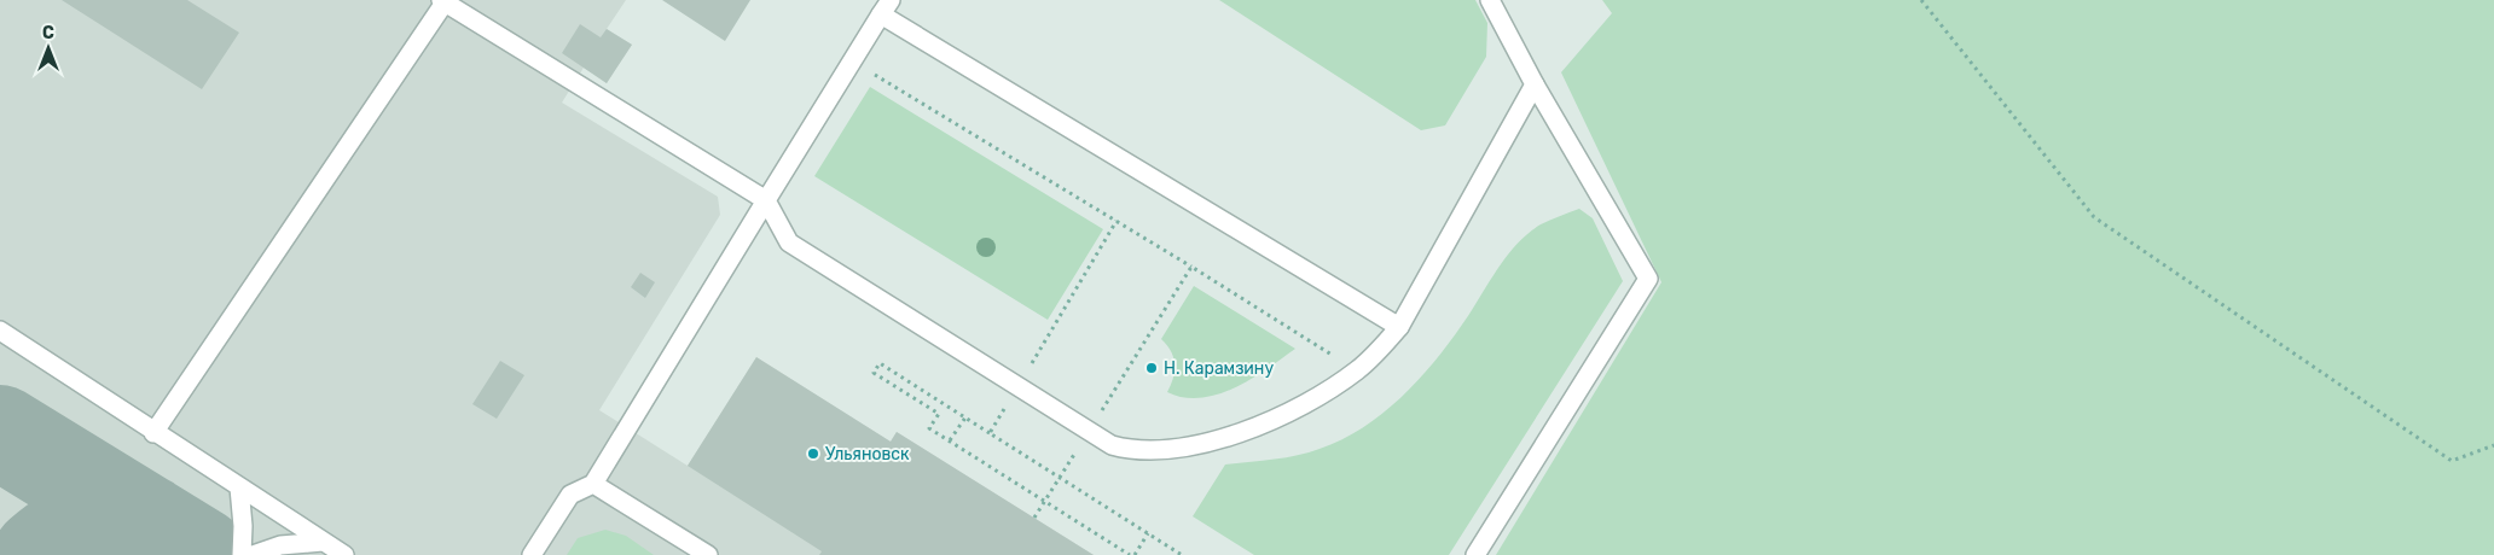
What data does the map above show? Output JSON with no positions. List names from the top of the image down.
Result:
{
  "places": ["Н. Карамзину", "Ульяновск"],
  "north": "top"
}
